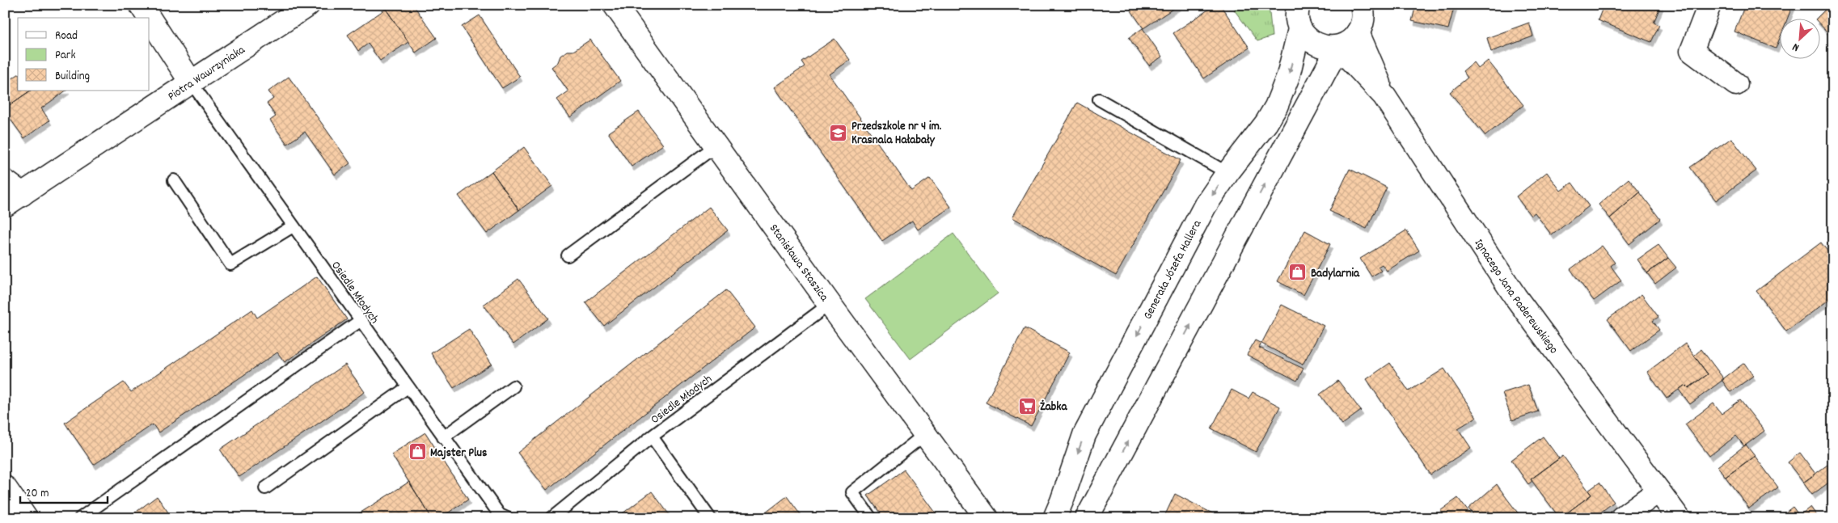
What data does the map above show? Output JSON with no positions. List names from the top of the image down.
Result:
{
  "streets": {
    "street": [
      "Piotra Wawrzyniaka",
      "Stanisława Staszica",
      "Generała Józefa Hallera",
      "Ignacego Jana Paderewskiego"
    ],
    "lane": ["Osiedle Młodych"]
  },
  "crossings": [
    ["Piotra Wawrzyniaka", "Osiedle Młodych"],
    ["Stanisława Staszica", "Osiedle Młodych"]
  ],
  "places": {
    "school or university": ["Przedszkole nr 4 im. Krasnala Hałabały"],
    "shop": ["Badylarnia", "Majster Plus"],
    "supermarket": ["Żabka"]
  },
  "legend": ["Road", "Park", "Building"],
  "scale_bar": "20 m",
  "north": "bottom left"
}
